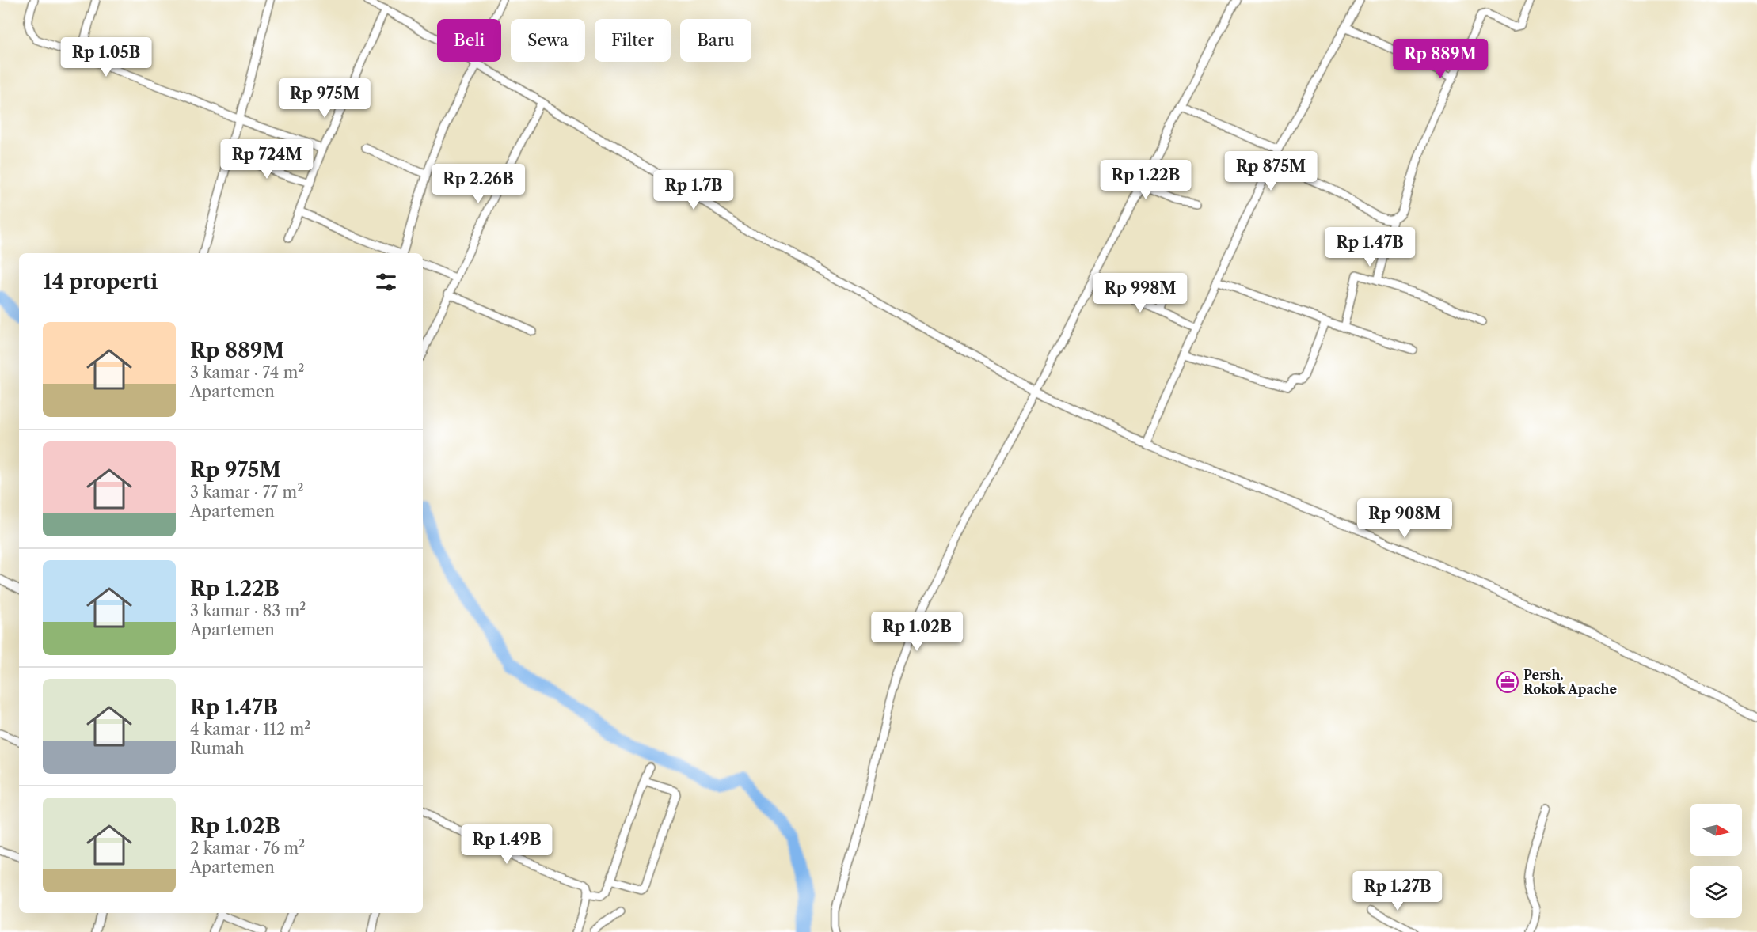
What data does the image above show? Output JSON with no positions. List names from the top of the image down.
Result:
{
  "places": {
    "office": ["Persh. Rokok Apache"]
  },
  "north": "right",
  "page": {
    "chip": [
      "Beli",
      "Sewa",
      "Filter",
      "Baru"
    ],
    "price": [
      "Rp 1.05B",
      "Rp 889M",
      "Rp 975M",
      "Rp 724M",
      "Rp 875M",
      "Rp 1.22B",
      "Rp 2.26B",
      "Rp 1.7B",
      "Rp 1.47B",
      "Rp 998M",
      "Rp 908M",
      "Rp 1.02B",
      "Rp 1.49B",
      "Rp 1.27B"
    ],
    "heading": "14 properti",
    "list": [
      {
        "name": "Rp 889M",
        "note": "3 kamar · 74 m² · Apartemen"
      },
      {
        "name": "Rp 975M",
        "note": "3 kamar · 77 m² · Apartemen"
      },
      {
        "name": "Rp 1.22B",
        "note": "3 kamar · 83 m² · Apartemen"
      },
      {
        "name": "Rp 1.47B",
        "note": "4 kamar · 112 m² · Rumah"
      },
      {
        "name": "Rp 1.02B",
        "note": "2 kamar · 76 m² · Apartemen"
      }
    ]
  }
}
